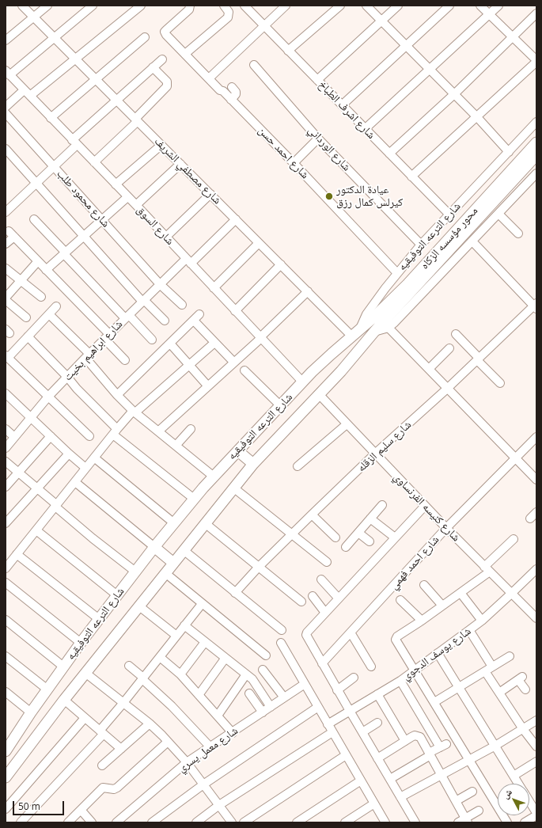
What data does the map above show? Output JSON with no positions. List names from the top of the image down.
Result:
{
  "streets": {
    "main road": ["شارع الترعه التوفيقيه", "محور مؤسسه الزكاه"],
    "street": [
      "شارع اشرف الطباخ",
      "شارع الورداني",
      "شارع احمد حسن",
      "شارع مصطفي الشريف",
      "شارع محمود طلب",
      "شارع السوق",
      "شارع ابراهيم بخيت",
      "شارع سليم الزقله",
      "شارع كنيسه الفرنساوي",
      "شارع احمد فهمي",
      "شارع يوسف الدجوي",
      "شارع معمل يسري"
    ]
  },
  "crossings": [
    ["شارع اشرف الطباخ", "شارع الترعه التوفيقيه"],
    ["شارع الورداني", "شارع الترعه التوفيقيه"],
    ["شارع احمد حسن", "شارع الترعه التوفيقيه"],
    ["شارع مصطفي الشريف", "شارع الترعه التوفيقيه"],
    ["شارع مصطفي الشريف", "محور مؤسسه الزكاه"],
    ["شارع مصطفي الشريف", "شارع ابراهيم بخيت"],
    ["شارع محمود طلب", "شارع ابراهيم بخيت"],
    ["شارع السوق", "شارع الترعه التوفيقيه"],
    ["شارع السوق", "شارع ابراهيم بخيت"],
    ["شارع الترعه التوفيقيه", "محور مؤسسه الزكاه"],
    ["شارع الترعه التوفيقيه", "شارع كنيسه الفرنساوي"],
    ["شارع سليم الزقله", "شارع كنيسه الفرنساوي"],
    ["شارع كنيسه الفرنساوي", "شارع احمد فهمي"],
    ["شارع كنيسه الفرنساوي", "شارع يوسف الدجوي"]
  ],
  "places": ["عيادة الدكتور كيرلس كمال رزق"],
  "scale_bar": "50 m",
  "north": "top left"
}
